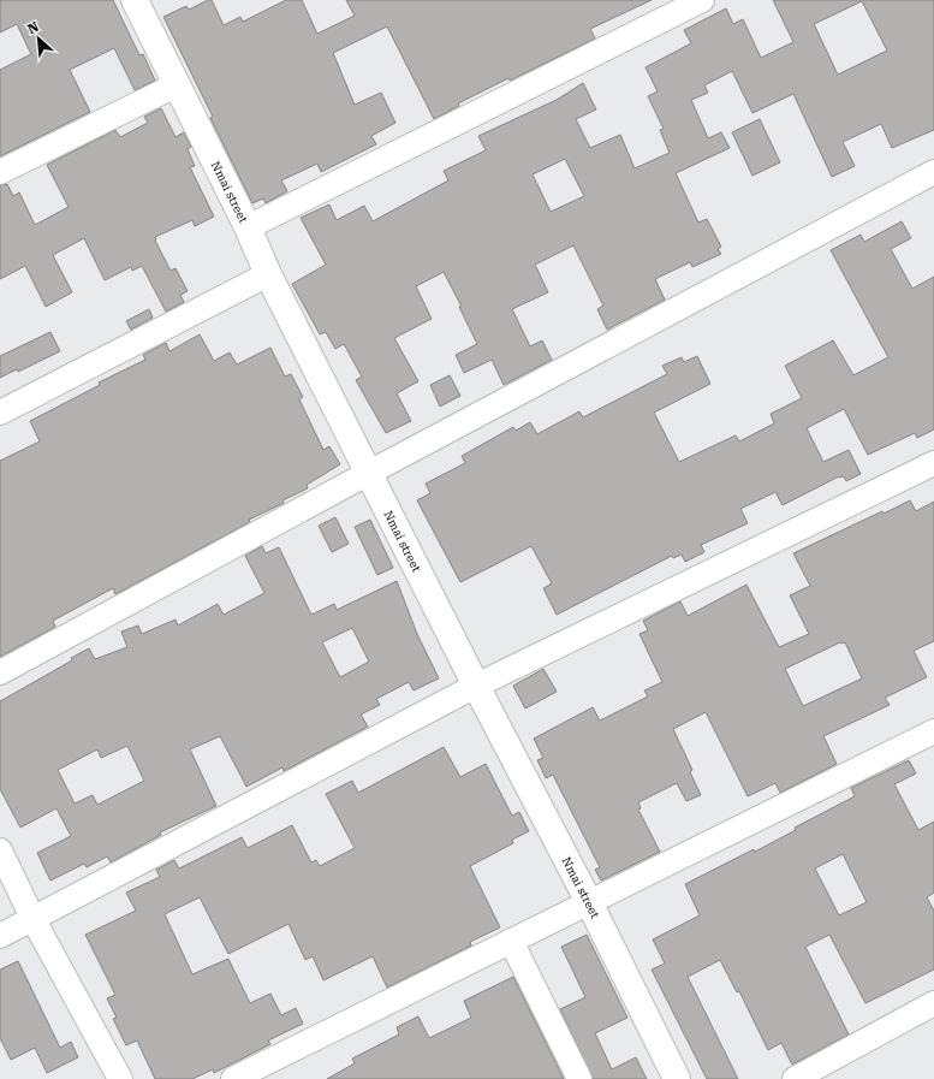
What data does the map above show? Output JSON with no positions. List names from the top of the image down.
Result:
{
  "streets": {
    "street": ["Nmai street"]
  },
  "north": "top left"
}
